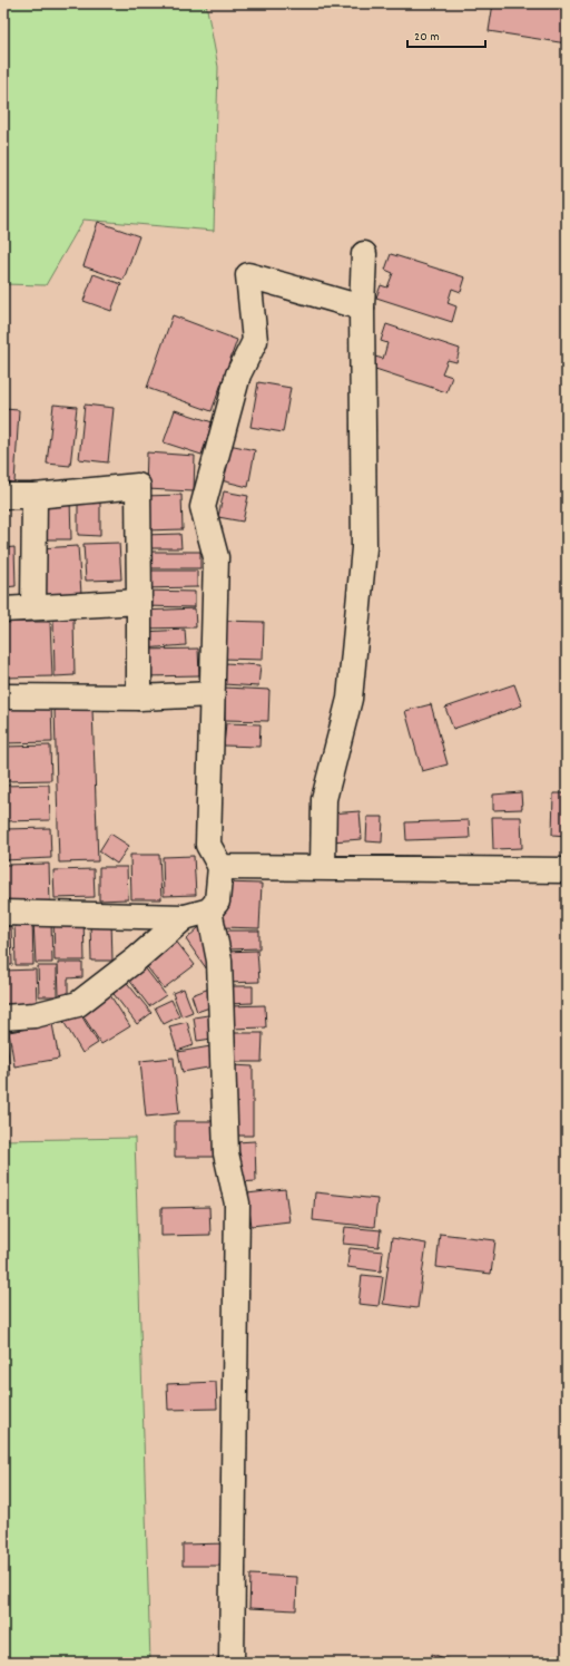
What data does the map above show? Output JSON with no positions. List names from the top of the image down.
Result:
{
  "scale_bar": "20 m"
}
